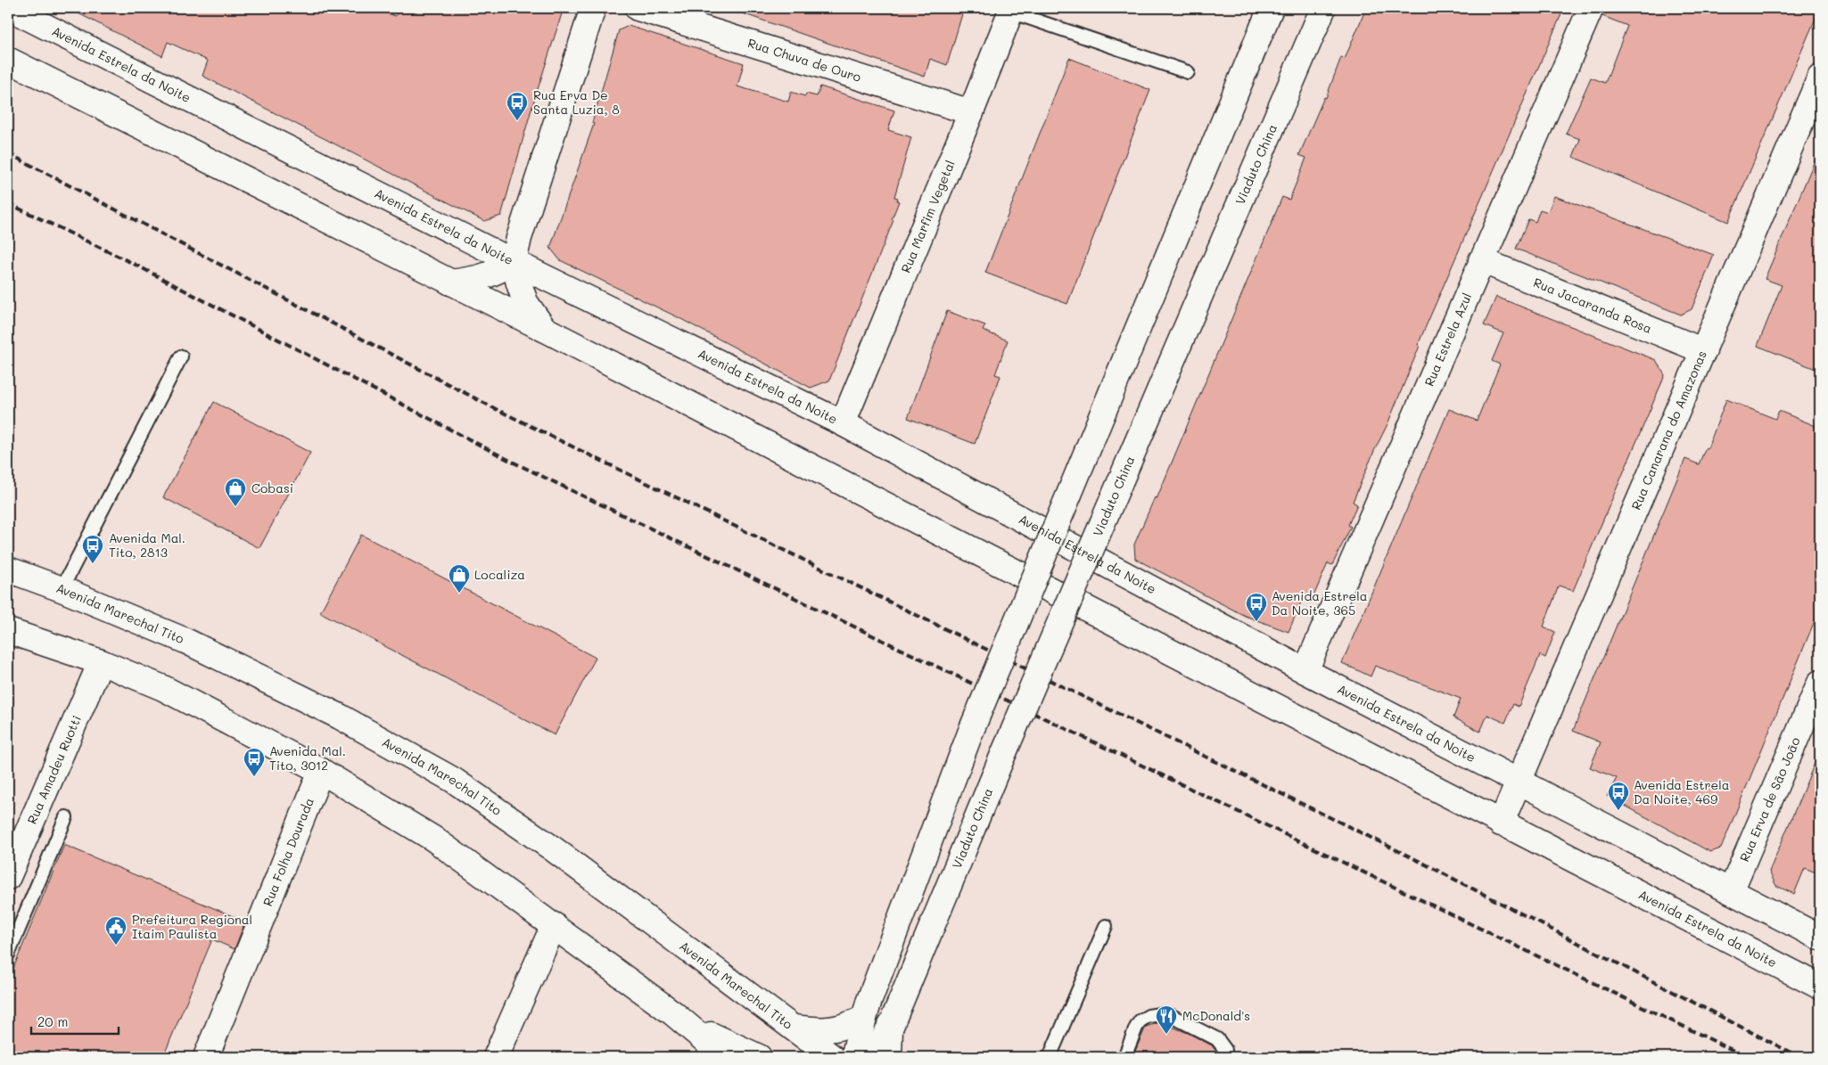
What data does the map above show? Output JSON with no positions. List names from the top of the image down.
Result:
{
  "streets": {
    "street": [
      "Rua Chuva de Ouro",
      "Avenida Estrela da Noite",
      "Viaduto China",
      "Rua Marfim Vegetal",
      "Rua Jacaranda Rosa",
      "Rua Estrela Azul",
      "Rua Canarana do Amazonas",
      "Avenida Marechal Tito",
      "Rua Amadeu Ruotti",
      "Rua Erva de São João",
      "Rua Folha Dourada"
    ]
  },
  "crossings": [
    ["Rua Chuva de Ouro", "Rua Marfim Vegetal"],
    ["Avenida Estrela da Noite", "Rua Marfim Vegetal"],
    ["Avenida Estrela da Noite", "Rua Estrela Azul"],
    ["Avenida Estrela da Noite", "Rua Canarana do Amazonas"],
    ["Avenida Estrela da Noite", "Rua Erva de São João"],
    ["Rua Jacaranda Rosa", "Rua Estrela Azul"],
    ["Rua Jacaranda Rosa", "Rua Canarana do Amazonas"]
  ],
  "places": {
    "bus stop": [
      "Rua Erva De Santa Luzia, 8",
      "Avenida Mal. Tito, 2813",
      "Avenida Estrela Da Noite, 365",
      "Avenida Mal. Tito, 3012",
      "Avenida Estrela Da Noite, 469"
    ],
    "shop": ["Cobasi", "Localiza"],
    "public building": ["Prefeitura Regional Itaim Paulista"],
    "restaurant": ["McDonald's"]
  },
  "scale_bar": "20 m"
}
